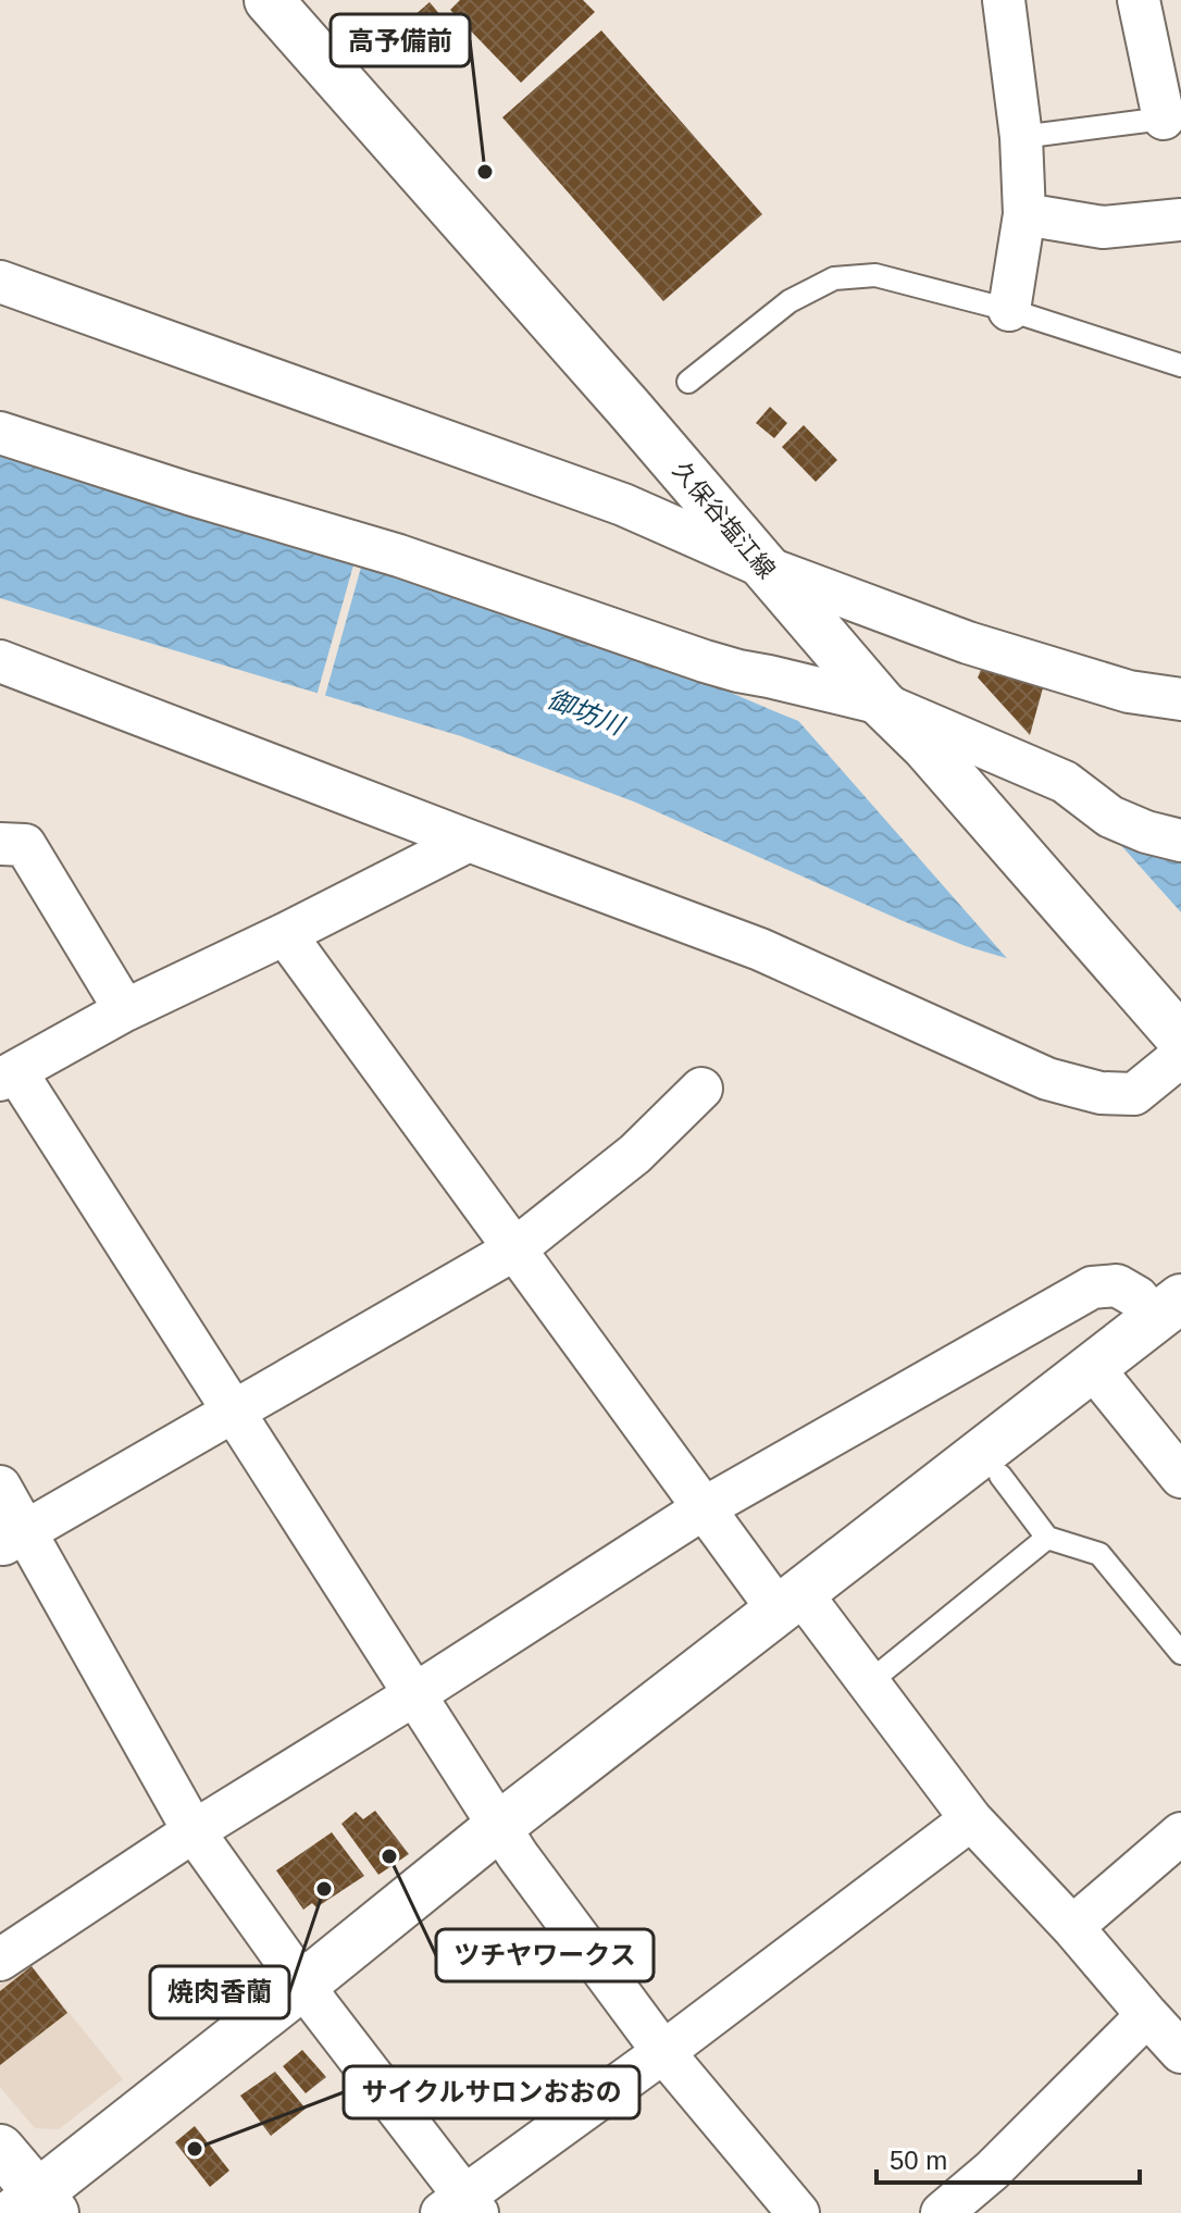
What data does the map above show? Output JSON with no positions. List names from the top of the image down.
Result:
{
  "streets": {
    "street": ["久保谷塩江線"]
  },
  "water": ["御坊川"],
  "places": [
    "高予備前",
    "ツチヤワークス",
    "焼肉香蘭",
    "サイクルサロンおおの"
  ],
  "scale_bar": "50 m"
}
